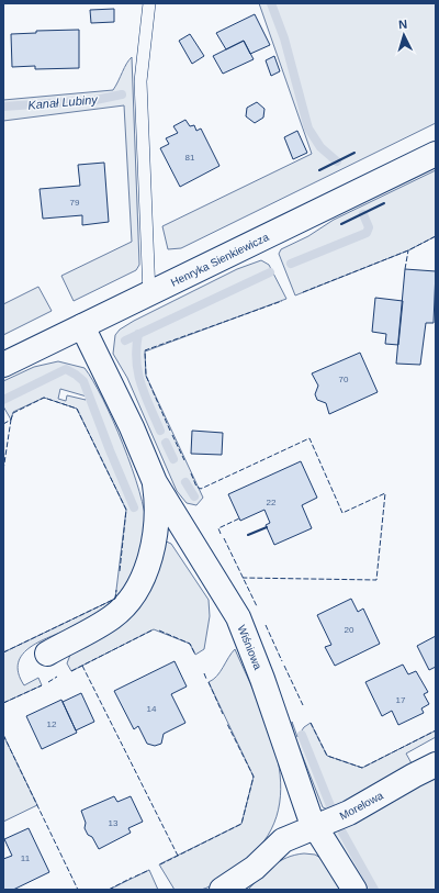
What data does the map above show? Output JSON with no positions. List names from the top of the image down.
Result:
{
  "streets": {
    "street": ["Henryka Sienkiewicza", "Wiśniowa", "Morelowa"]
  },
  "crossings": [
    ["Henryka Sienkiewicza", "Wiśniowa"],
    ["Wiśniowa", "Morelowa"]
  ],
  "water": ["Kanał Lubiny"],
  "house_numbers": [
    "81",
    "79",
    "70",
    "22",
    "20",
    "17",
    "14",
    "12",
    "13",
    "11"
  ],
  "north": "top"
}
